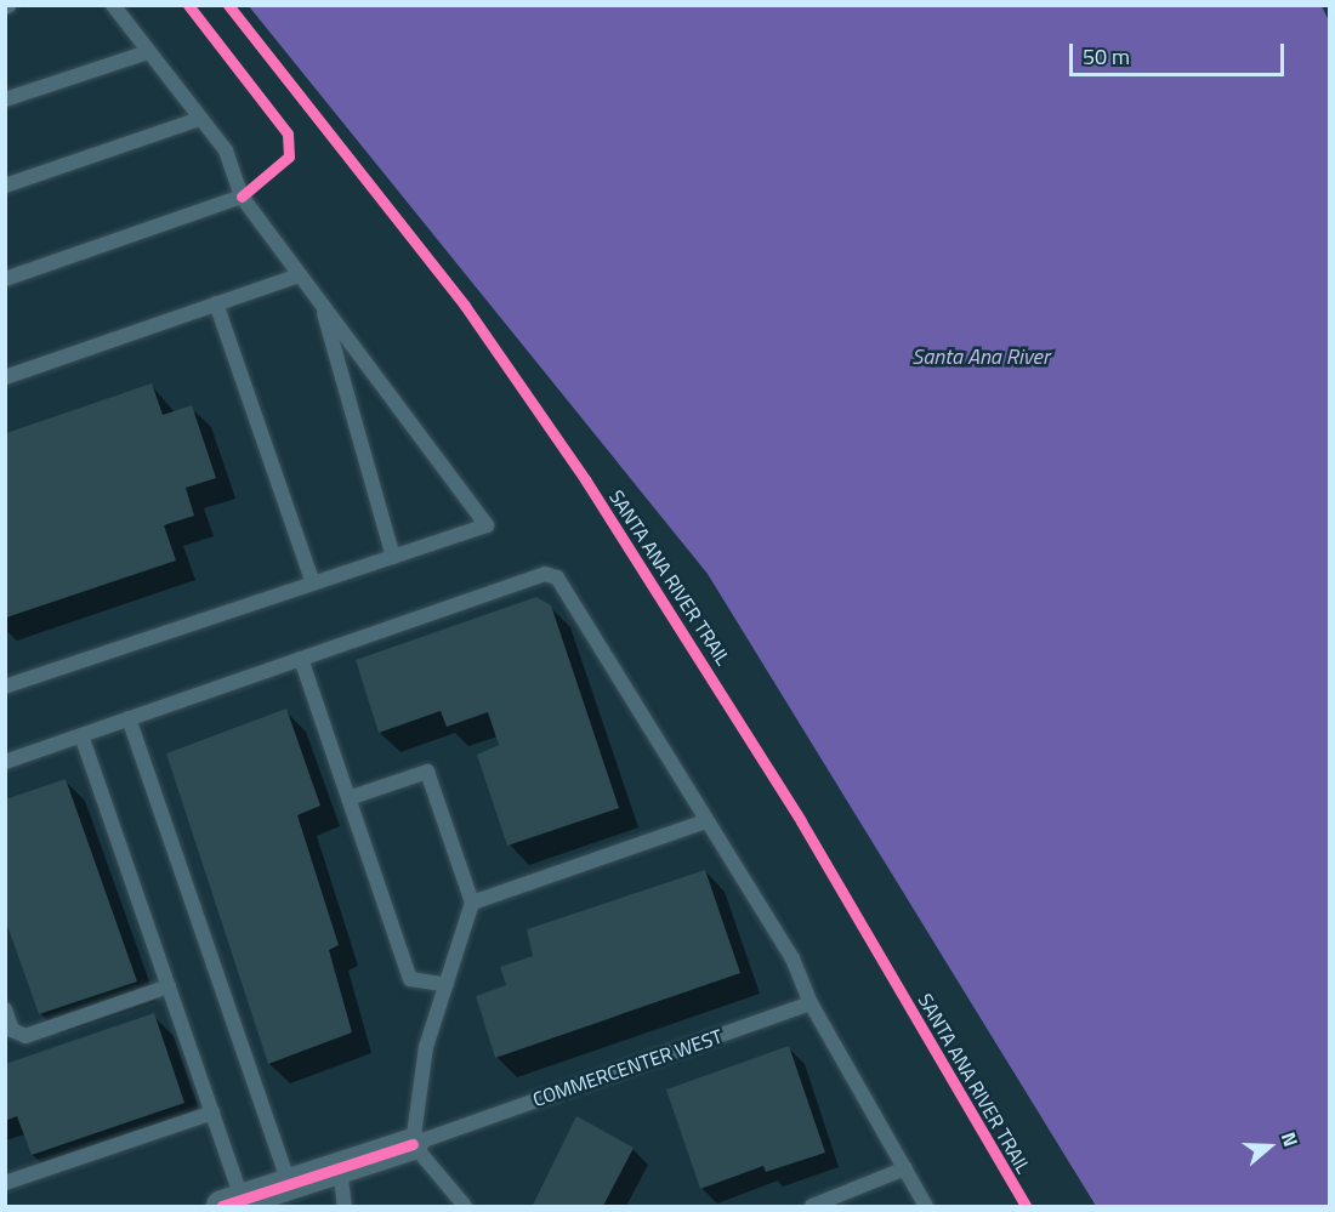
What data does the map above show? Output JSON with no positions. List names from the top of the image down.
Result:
{
  "streets": {
    "street": ["COMMERCENTER WEST"],
    "cycle path": ["SANTA ANA RIVER TRAIL"]
  },
  "water": ["Santa Ana River"],
  "scale_bar": "50 m",
  "north": "right"
}
